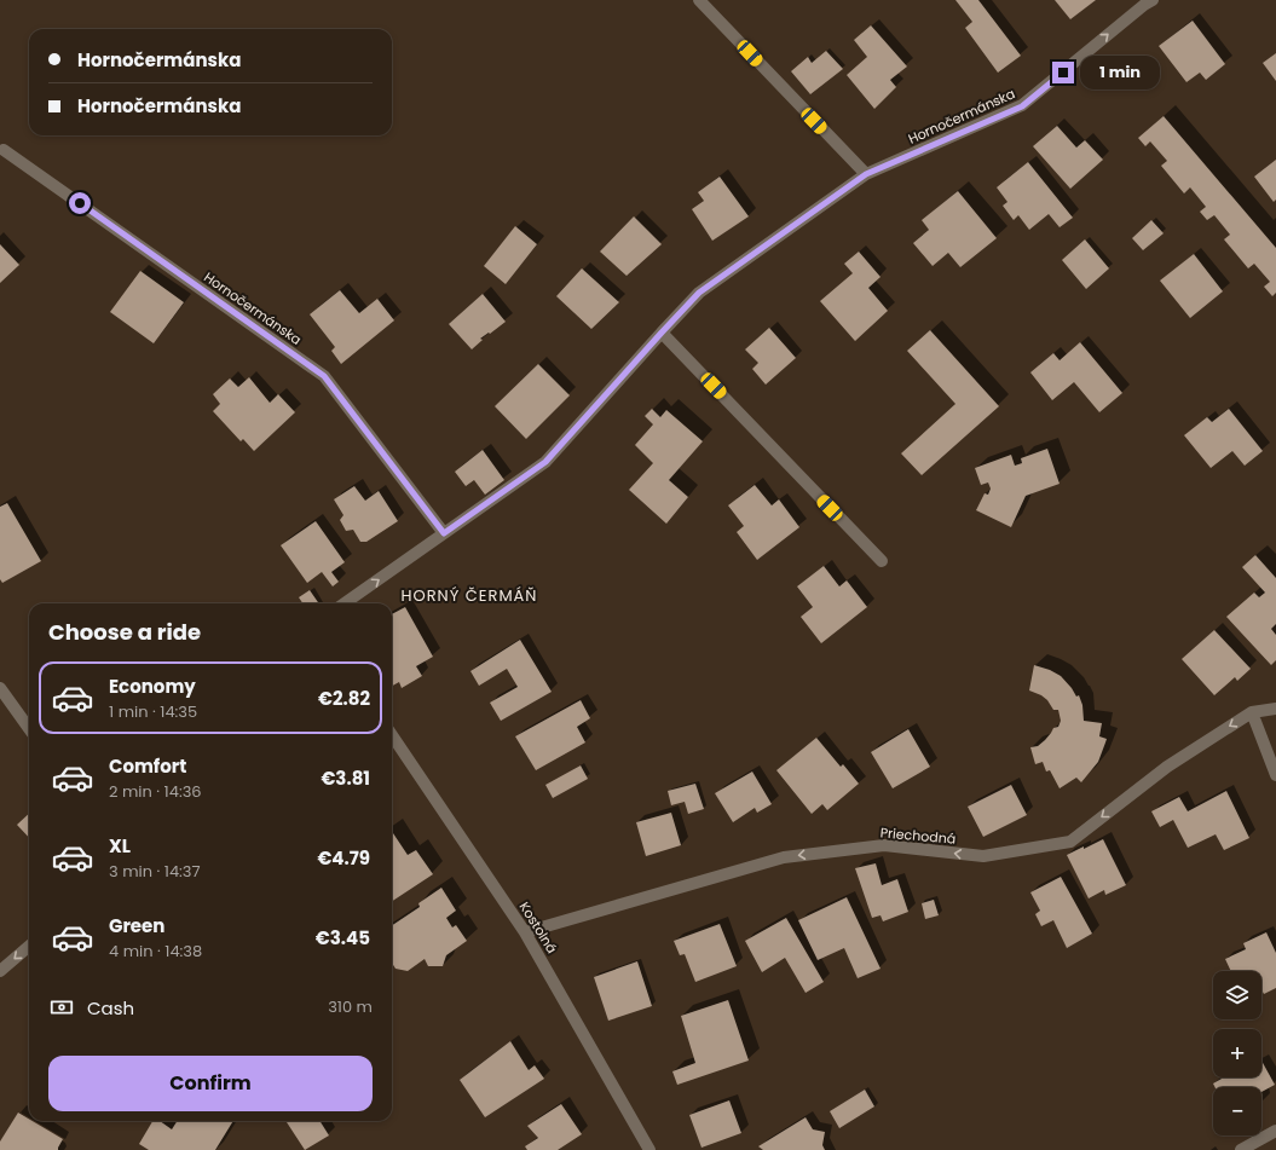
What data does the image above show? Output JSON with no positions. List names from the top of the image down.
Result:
{
  "streets": {
    "street": ["Hornočermánska", "Priechodná", "Kostolná"]
  },
  "crossings": [
    ["Priechodná", "Kostolná"]
  ],
  "one_way": ["Priechodná"],
  "districts": ["HORNÝ ČERMÁŇ"],
  "page": {
    "banner": ["Hornočermánska", "Hornočermánska"],
    "bubble": "1 min",
    "heading": "Choose a ride",
    "list": [
      {
        "name": "Economy",
        "note": "1 min · 14:35",
        "value": "€2.82"
      },
      {
        "name": "Comfort",
        "note": "2 min · 14:36",
        "value": "€3.81"
      },
      {
        "name": "XL",
        "note": "3 min · 14:37",
        "value": "€4.79"
      },
      {
        "name": "Green",
        "note": "4 min · 14:38",
        "value": "€3.45"
      }
    ],
    "map_buttons": ["+", "−"],
    "pay": ["Cash", "310 m"],
    "buttons": "Confirm"
  }
}
